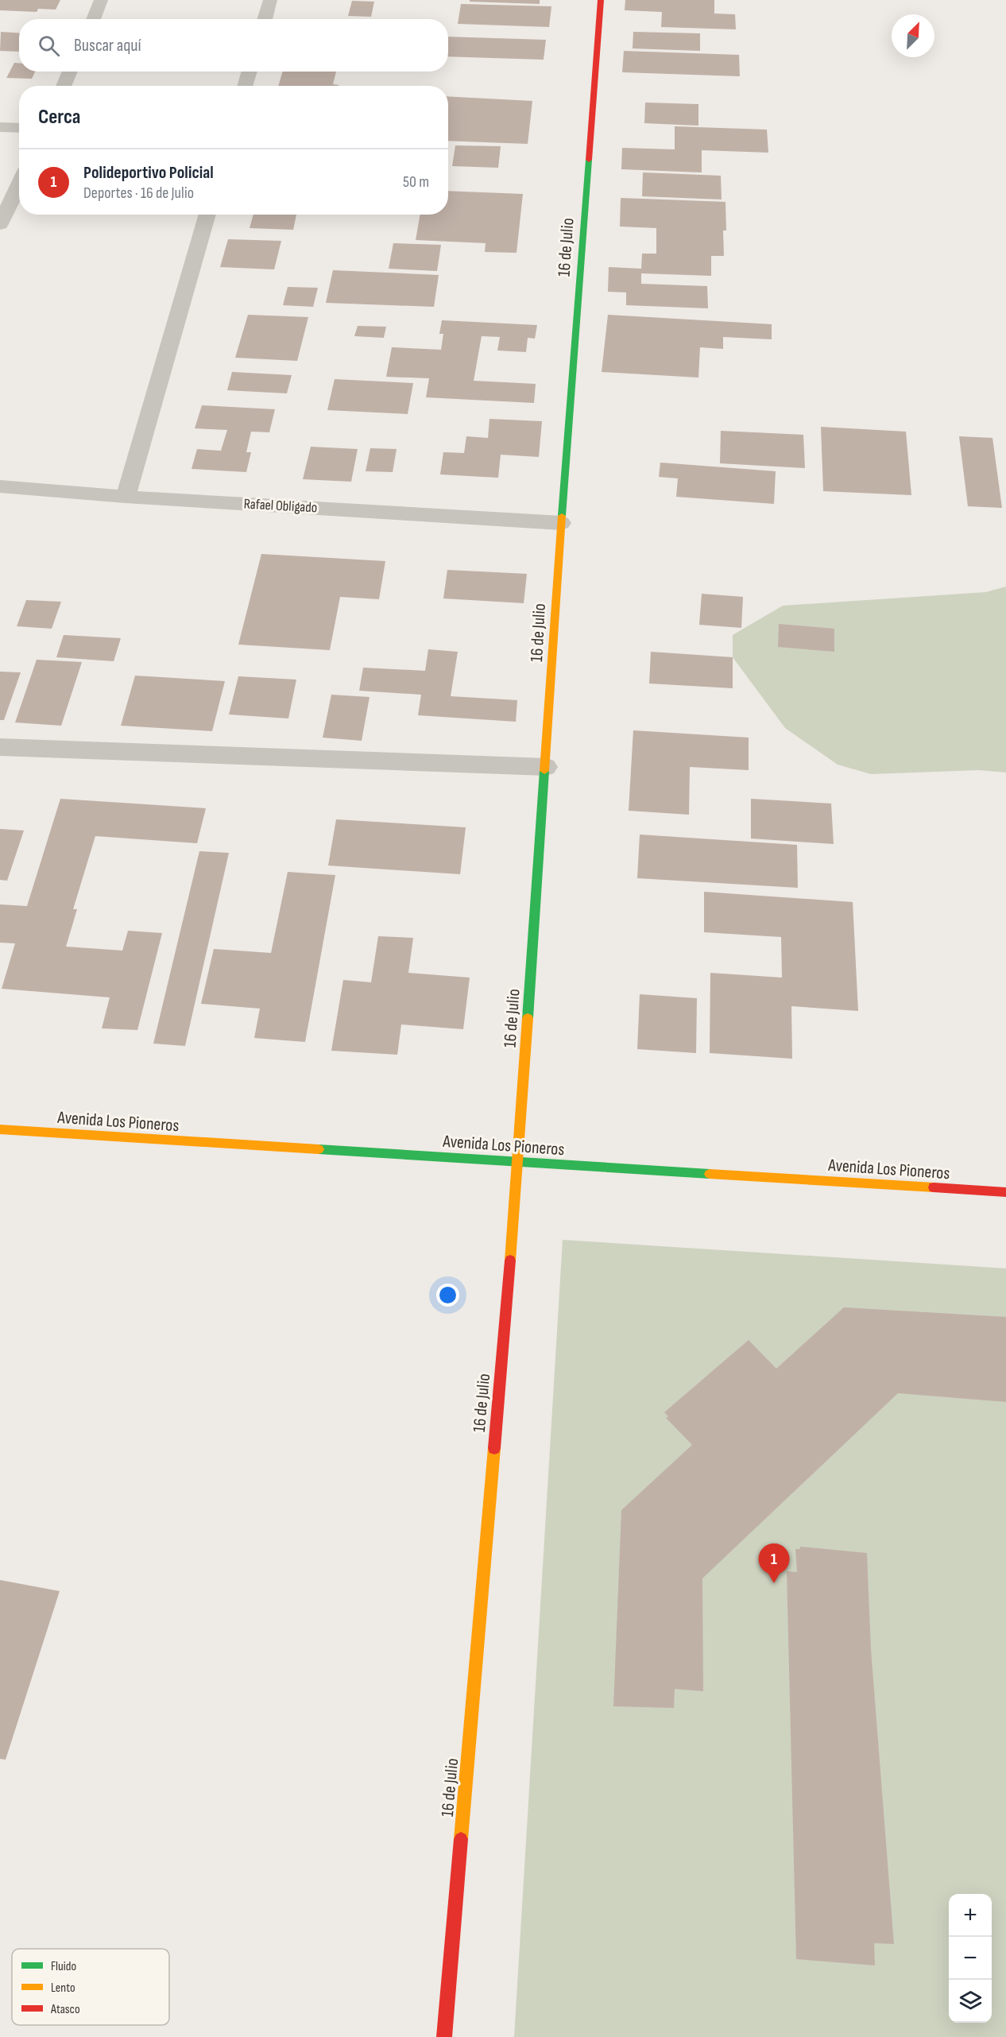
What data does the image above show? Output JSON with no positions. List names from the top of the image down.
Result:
{
  "streets": {
    "street": ["16 de Julio", "Rafael Obligado", "Avenida Los Pioneros"]
  },
  "crossings": [
    ["16 de Julio", "Rafael Obligado"],
    ["16 de Julio", "Avenida Los Pioneros"]
  ],
  "legend": ["Fluido", "Lento", "Atasco"],
  "north": "top right",
  "page": {
    "search": "Buscar aquí",
    "heading": "Cerca",
    "list": [
      {
        "mark": "1",
        "name": "Polideportivo Policial",
        "note": "Deportes · 16 de Julio",
        "value": "50 m"
      }
    ],
    "pins": "1",
    "map_buttons": ["+", "−"]
  }
}
